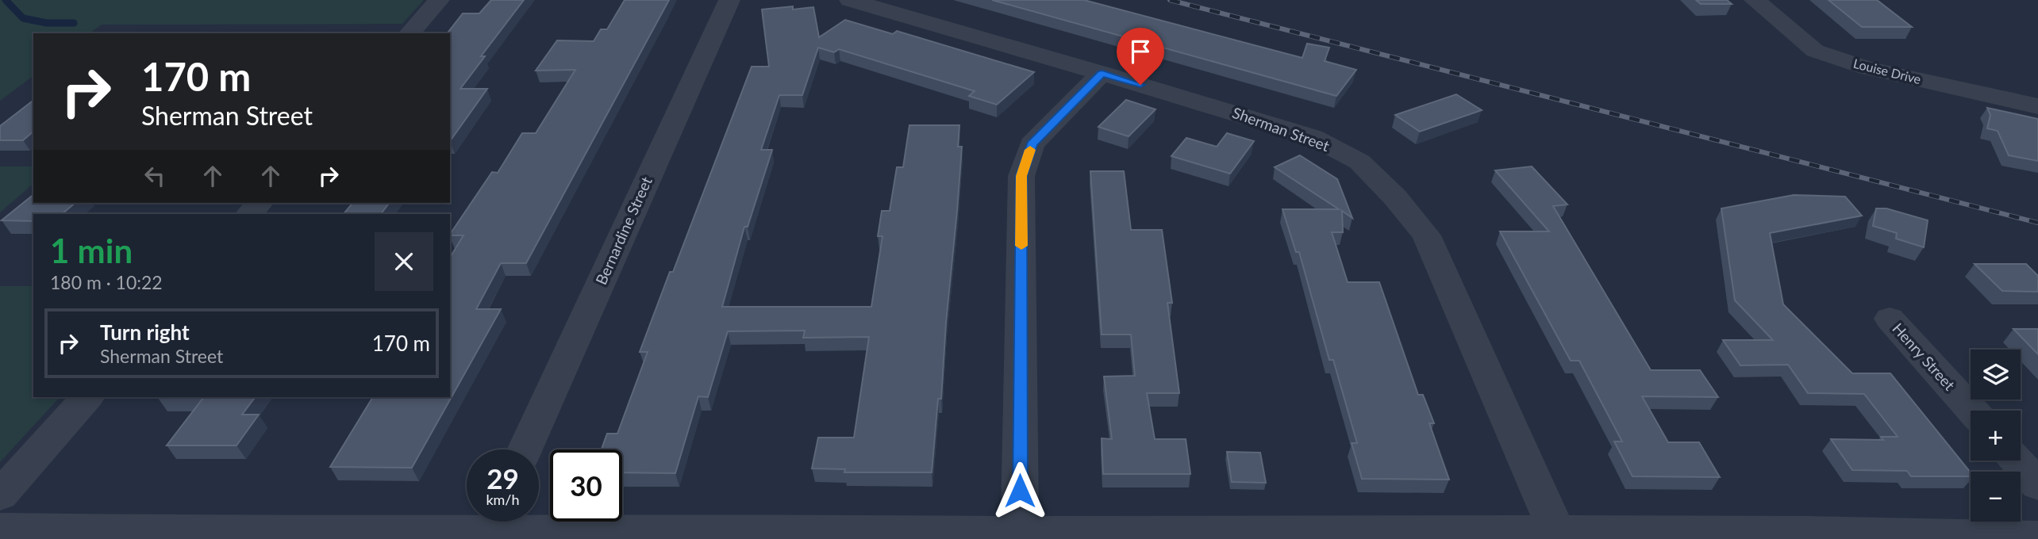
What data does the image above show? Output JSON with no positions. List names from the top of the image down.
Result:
{
  "streets": {
    "street": [
      "Louise Drive",
      "Sherman Street",
      "Bernardine Street",
      "Henry Street"
    ]
  },
  "page": {
    "turn": ["170 m", "Sherman Street"],
    "heading": ["1 min", "180 m · 10:22"],
    "list": [
      {
        "name": "Turn right",
        "note": "Sherman Street",
        "value": "170 m"
      }
    ],
    "map_buttons": ["+", "−"],
    "speed": "29 km/h",
    "limit": "30"
  }
}
